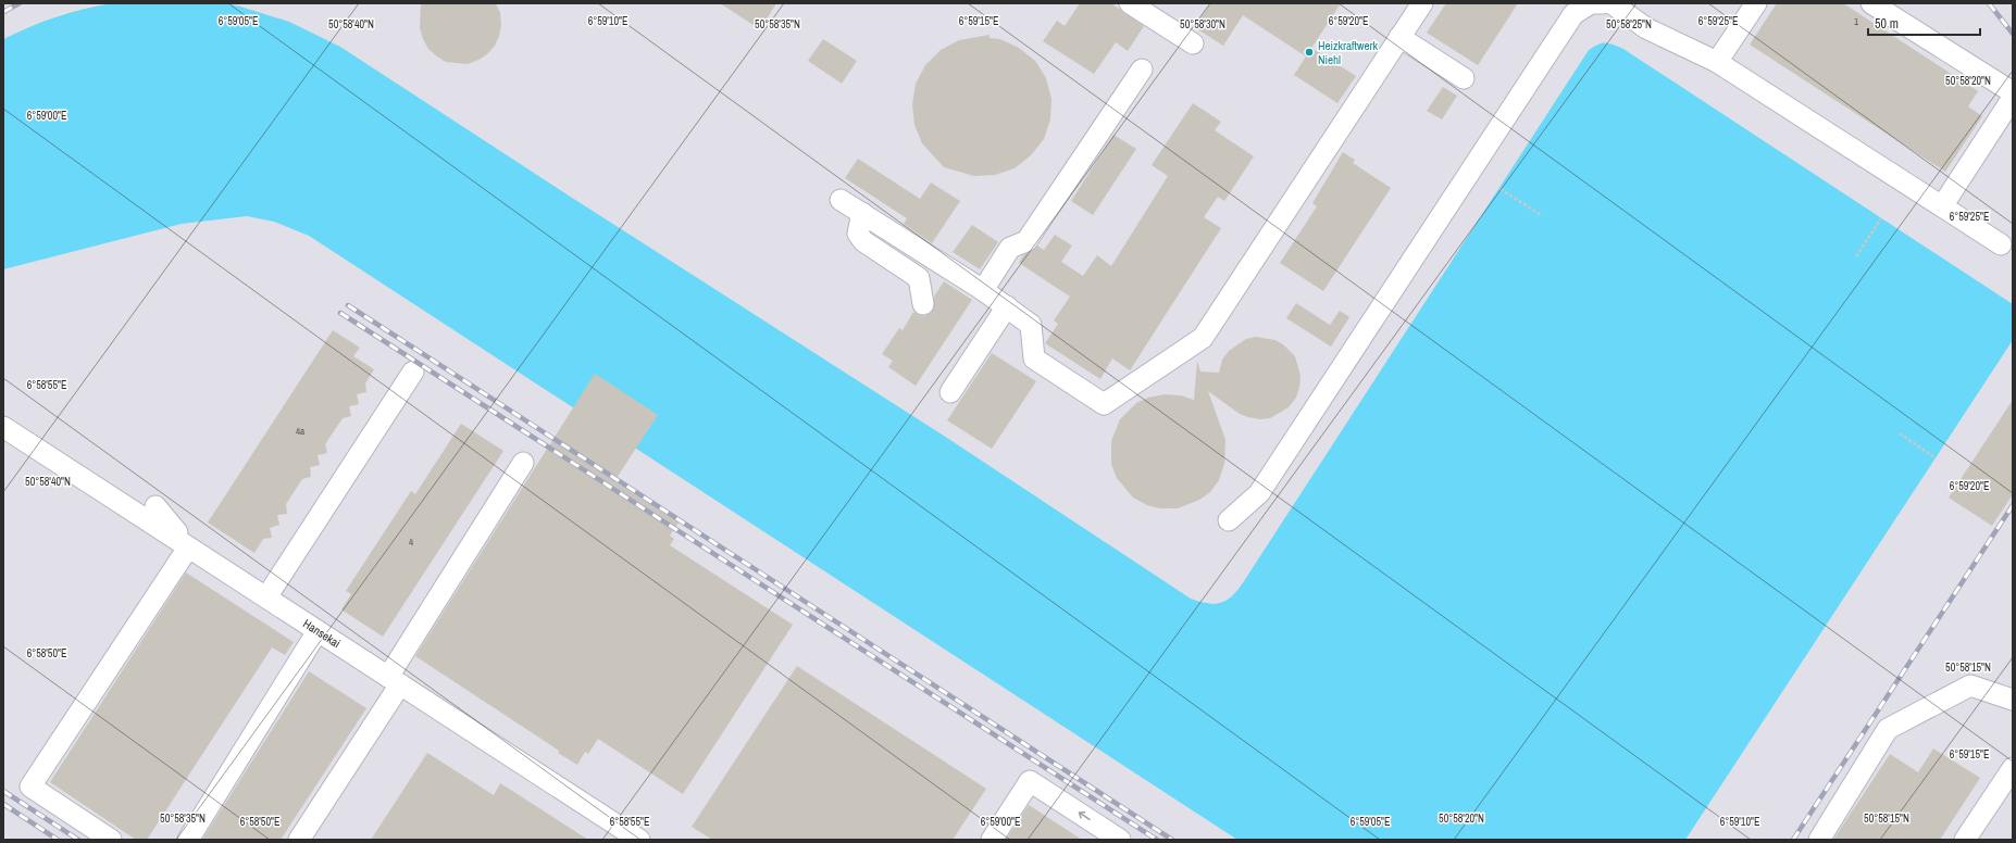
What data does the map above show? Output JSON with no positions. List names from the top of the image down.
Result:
{
  "streets": {
    "lane": ["Hansekai"]
  },
  "places": ["Heizkraftwerk Niehl"],
  "house_numbers": ["1", "4a", "4"],
  "scale_bar": "50 m",
  "coordinates": [
    "6°59'05\"E",
    "6°59'10\"E",
    "6°59'15\"E",
    "6°59'20\"E",
    "6°59'25\"E",
    "50°58'40\"N",
    "50°58'35\"N",
    "50°58'30\"N",
    "50°58'25\"N",
    "50°58'20\"N",
    "6°59'00\"E",
    "6°58'55\"E",
    "6°58'50\"E",
    "50°58'15\"N"
  ]
}
